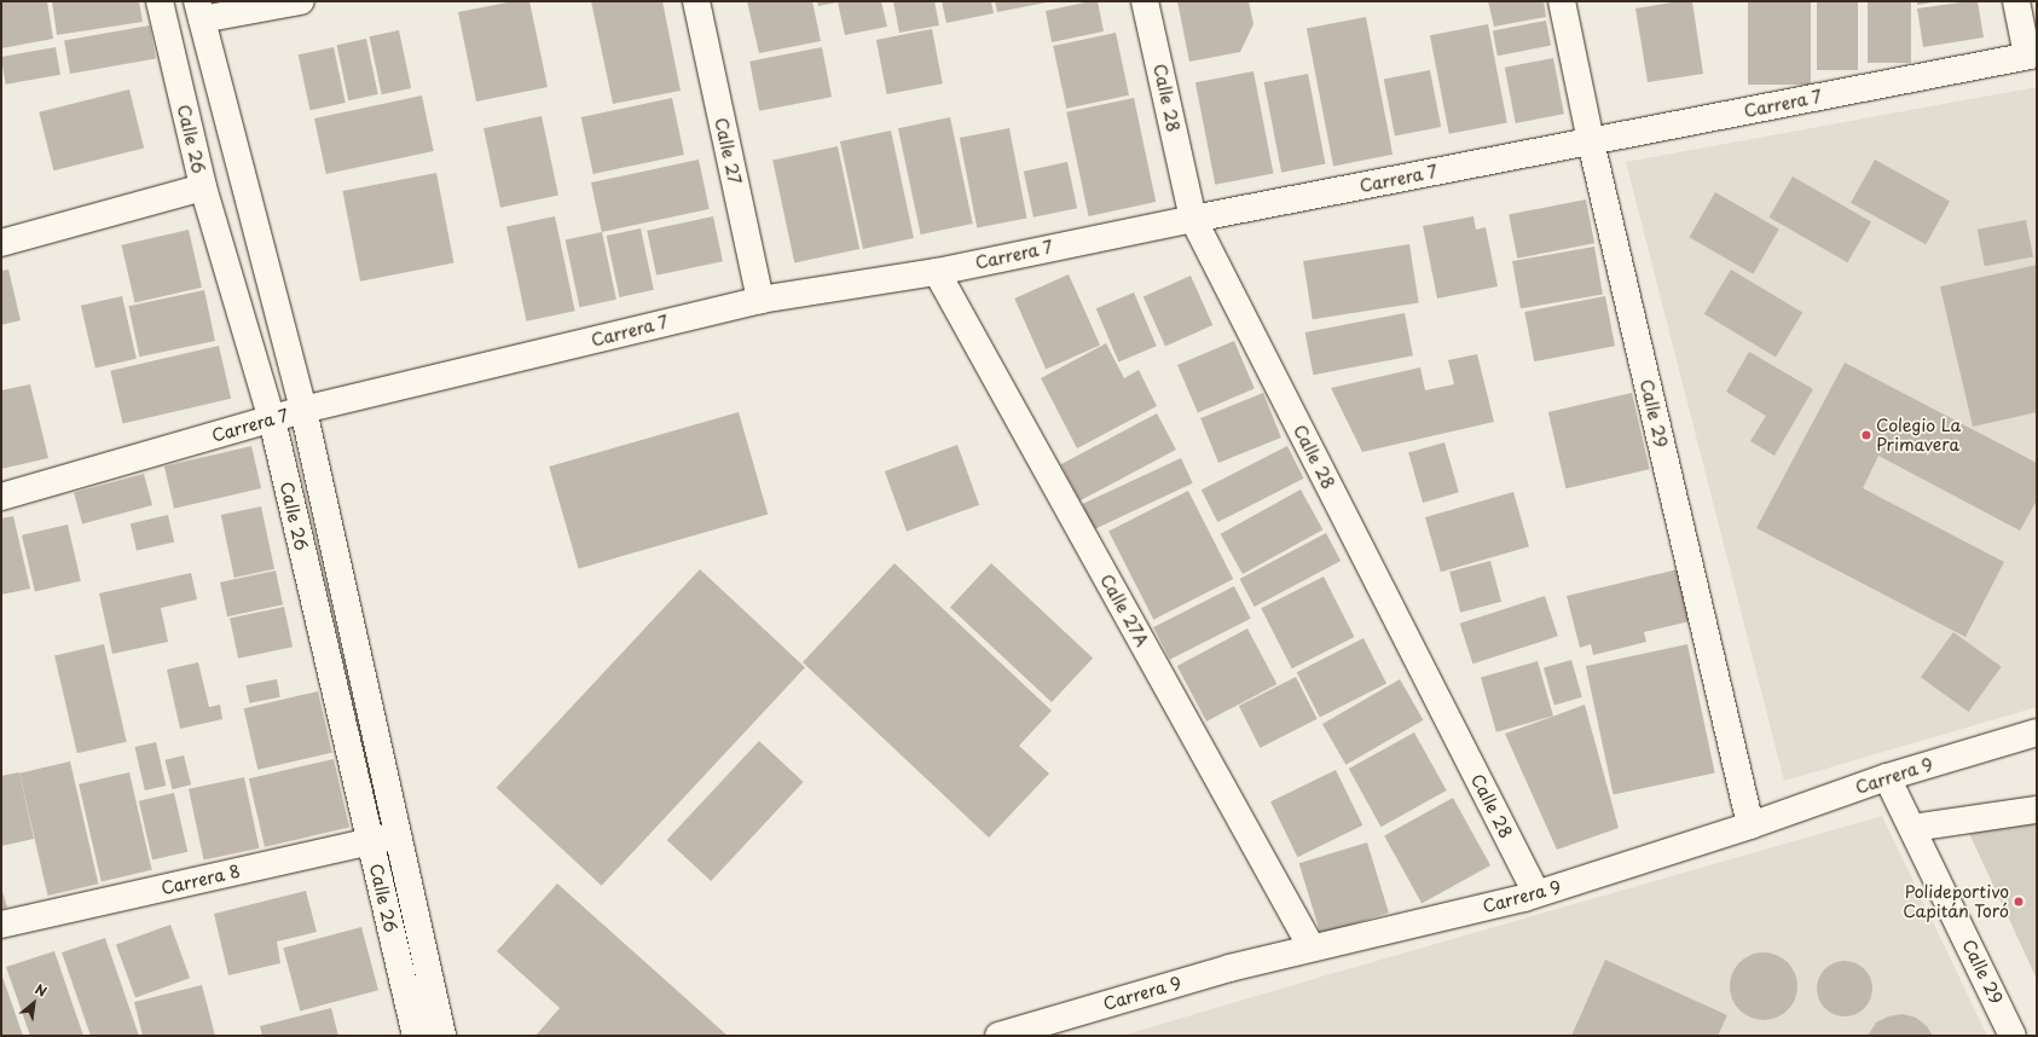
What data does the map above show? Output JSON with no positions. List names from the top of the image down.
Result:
{
  "streets": {
    "street": [
      "Calle 28",
      "Carrera 7",
      "Calle 26",
      "Calle 27",
      "Calle 29",
      "Calle 27A",
      "Carrera 9",
      "Carrera 8"
    ]
  },
  "crossings": [
    ["Calle 28", "Carrera 7"],
    ["Calle 28", "Carrera 9"],
    ["Carrera 7", "Calle 26"],
    ["Carrera 7", "Calle 27"],
    ["Carrera 7", "Calle 29"],
    ["Carrera 7", "Calle 27A"],
    ["Calle 26", "Carrera 8"],
    ["Calle 29", "Carrera 9"],
    ["Calle 27A", "Carrera 9"]
  ],
  "places": ["Colegio La Primavera", "Polideportivo Capitán Toró"],
  "north": "top right"
}
